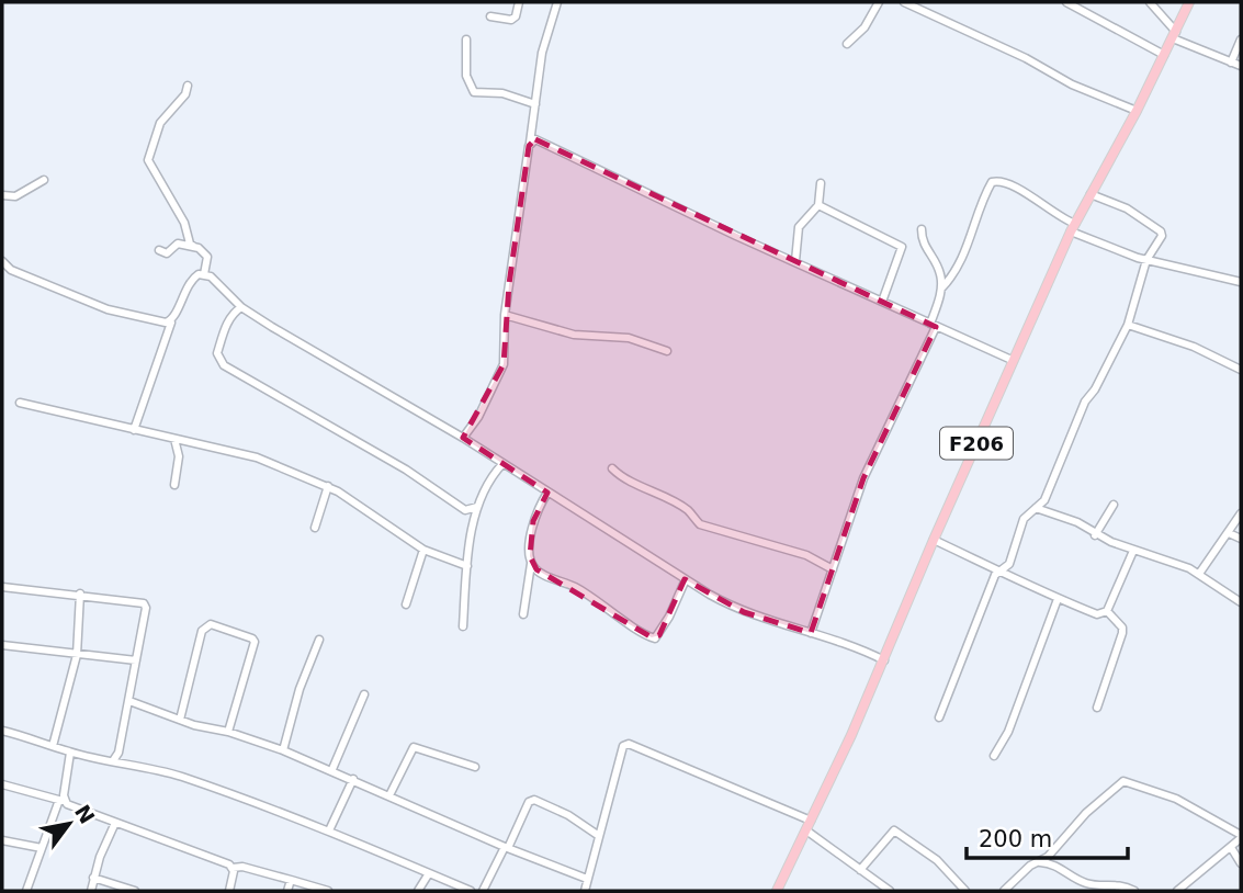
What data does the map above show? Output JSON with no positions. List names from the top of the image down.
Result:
{
  "streets": {
    "main road": ["F206"]
  },
  "scale_bar": "200 m",
  "north": "top right"
}
